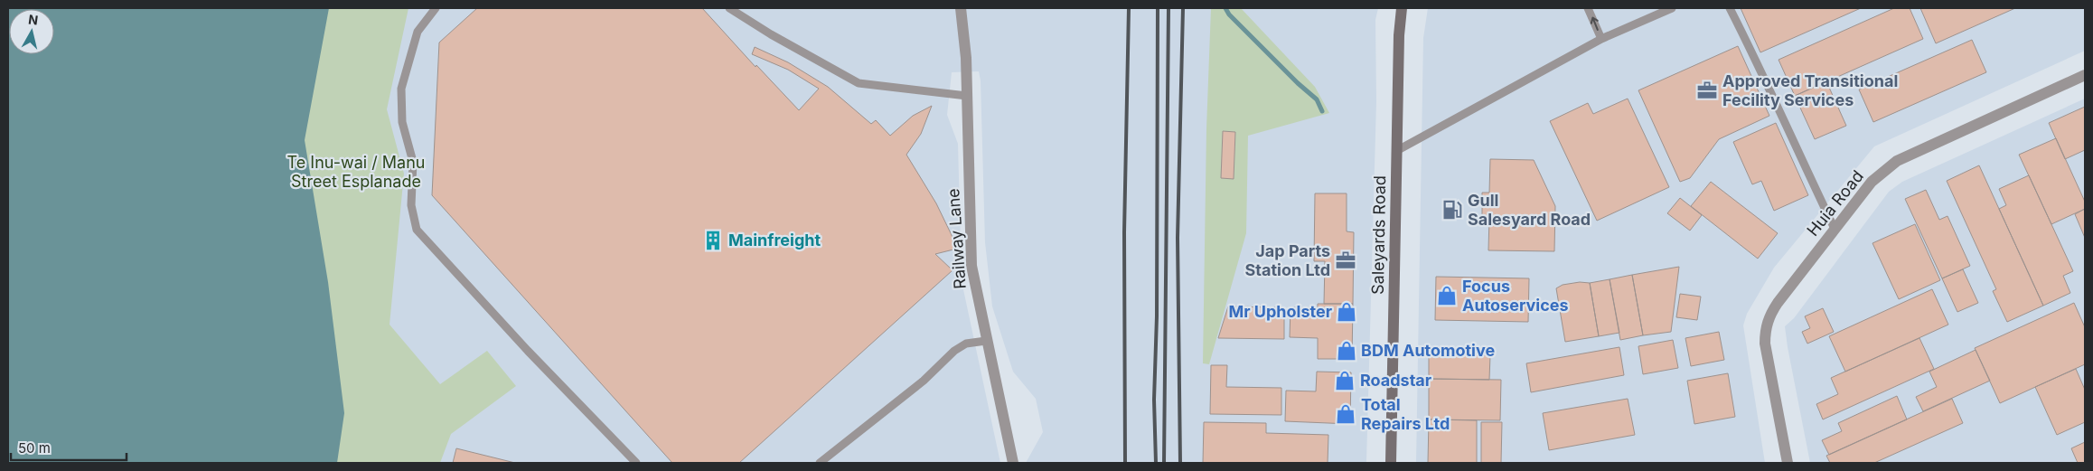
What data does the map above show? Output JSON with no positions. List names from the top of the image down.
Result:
{
  "streets": {
    "main road": ["Saleyards Road"],
    "street": ["Huia Road", "Railway Lane"]
  },
  "parks": ["Te Inu-wai / Manu Street Esplanade"],
  "places": {
    "office": ["Approved Transitional Fecility Services", "Jap Parts Station Ltd"],
    "fuel station": ["Gull Salesyard Road"],
    "building": ["Mainfreight"],
    "shop": [
      "Focus Autoservices",
      "Mr Upholster",
      "BDM Automotive",
      "Roadstar",
      "Total Repairs Ltd"
    ]
  },
  "scale_bar": "50 m",
  "north": "top"
}
